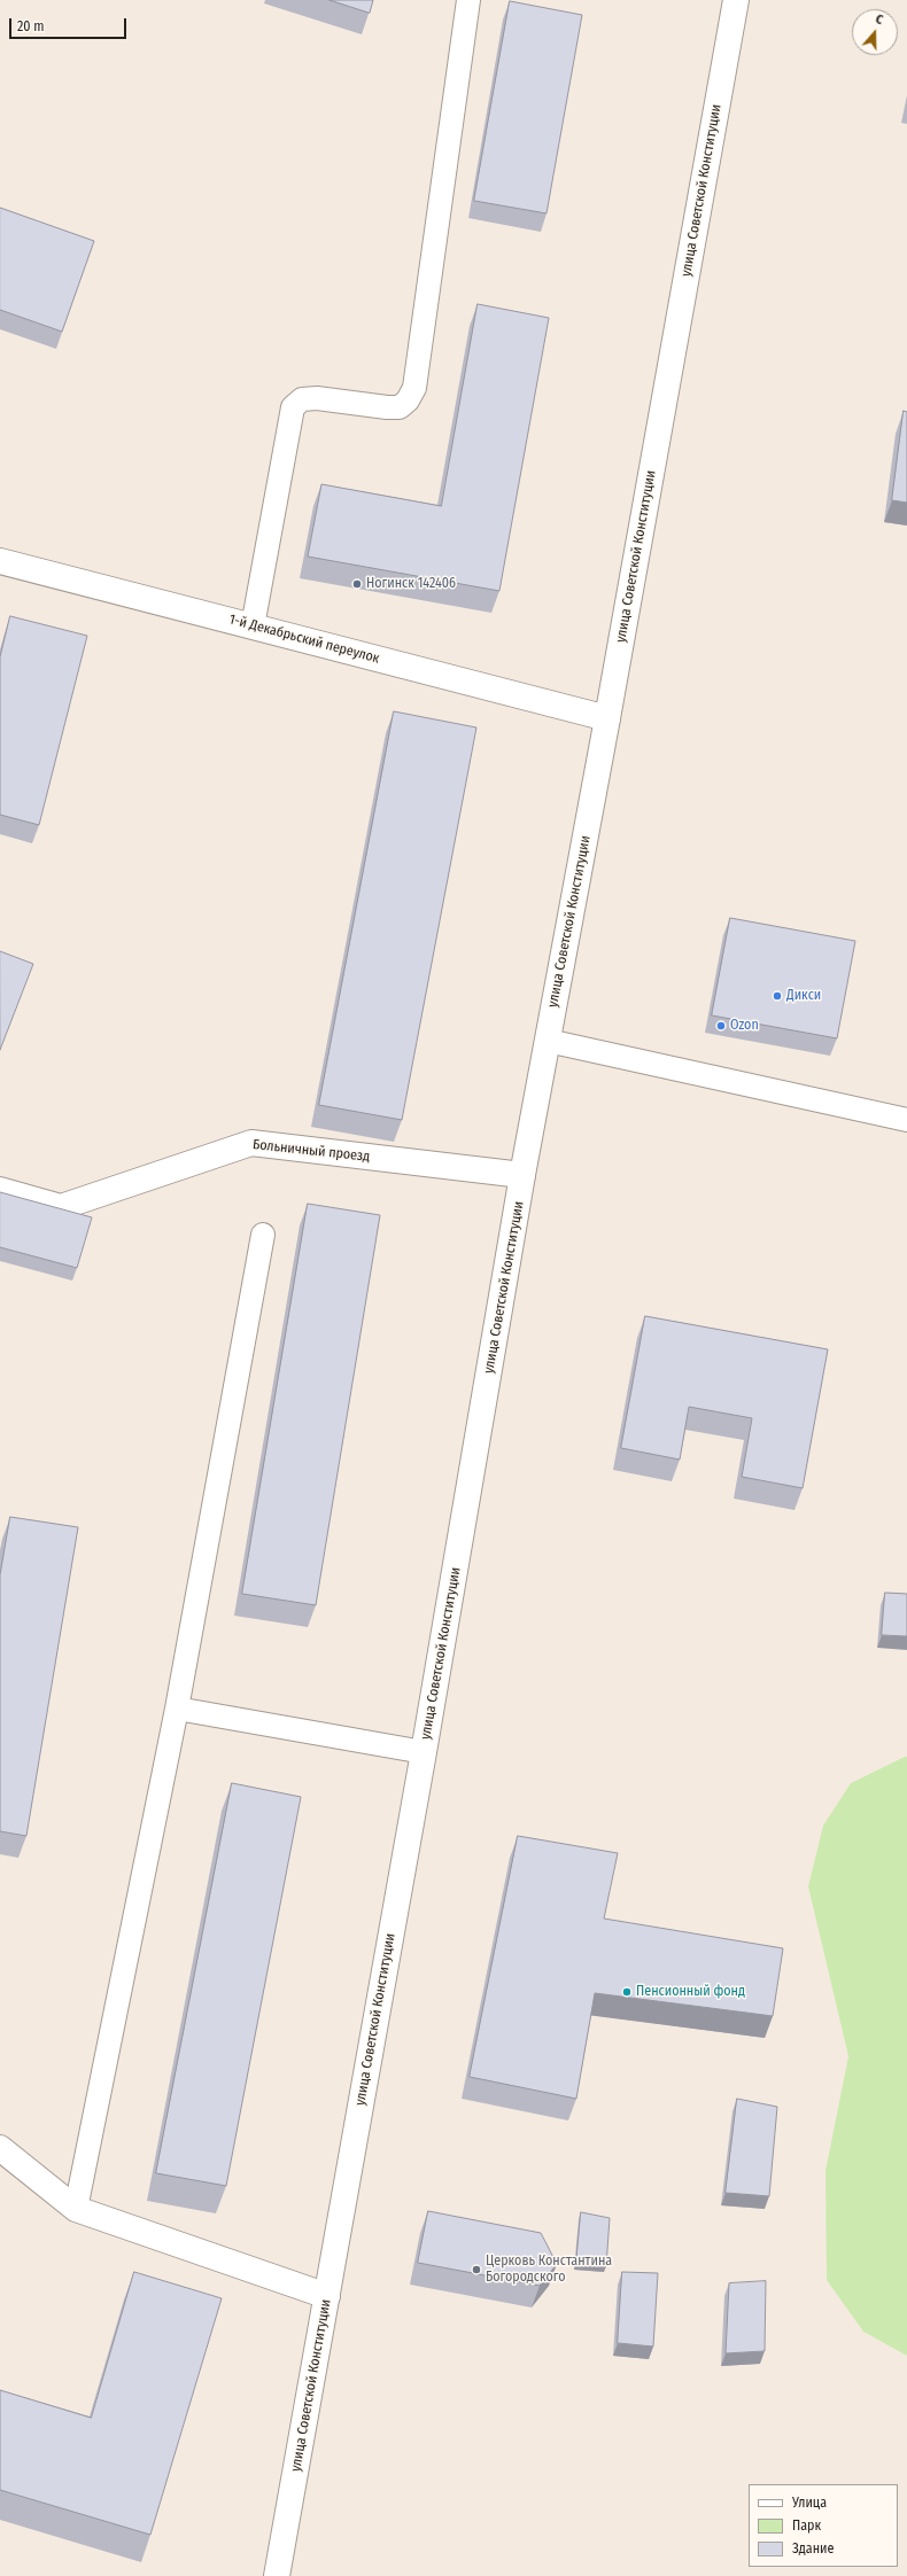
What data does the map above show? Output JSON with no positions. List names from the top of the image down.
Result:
{
  "streets": {
    "street": ["улица Советской Конституции", "1-й Декабрьский переулок", "Больничный проезд"]
  },
  "crossings": [
    ["улица Советской Конституции", "1-й Декабрьский переулок"],
    ["улица Советской Конституции", "Больничный проезд"]
  ],
  "places": [
    "Ногинск 142406",
    "Дикси",
    "Ozon",
    "Пенсионный фонд",
    "Церковь Константина Богородского"
  ],
  "legend": ["Улица", "Парк", "Здание"],
  "scale_bar": "20 m",
  "north": "top"
}
